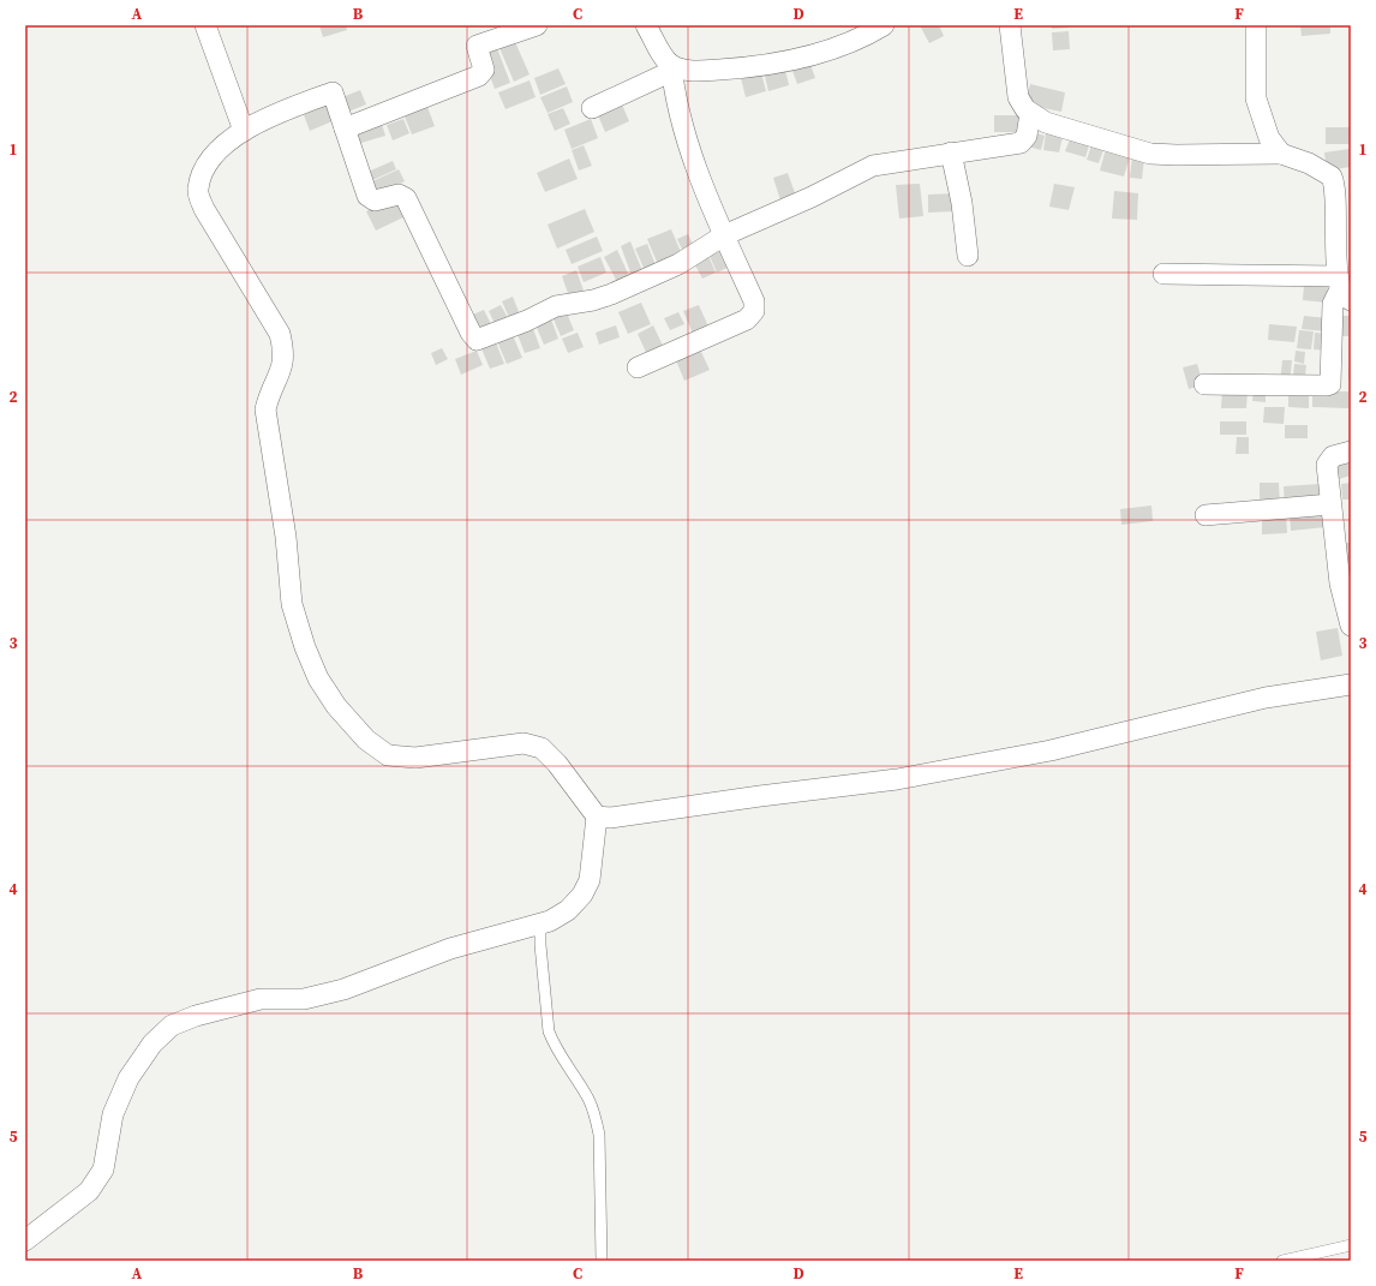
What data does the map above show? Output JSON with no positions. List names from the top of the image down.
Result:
{
  "grid": {
    "columns": [
      "A",
      "B",
      "C",
      "D",
      "E",
      "F"
    ],
    "rows": [
      "1",
      "2",
      "3",
      "4",
      "5"
    ]
  }
}
